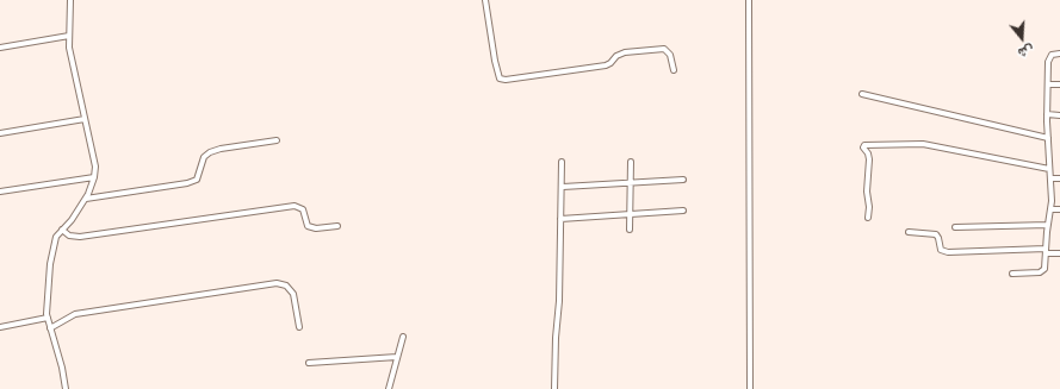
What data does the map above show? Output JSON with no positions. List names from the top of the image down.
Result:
{
  "north": "bottom"
}
